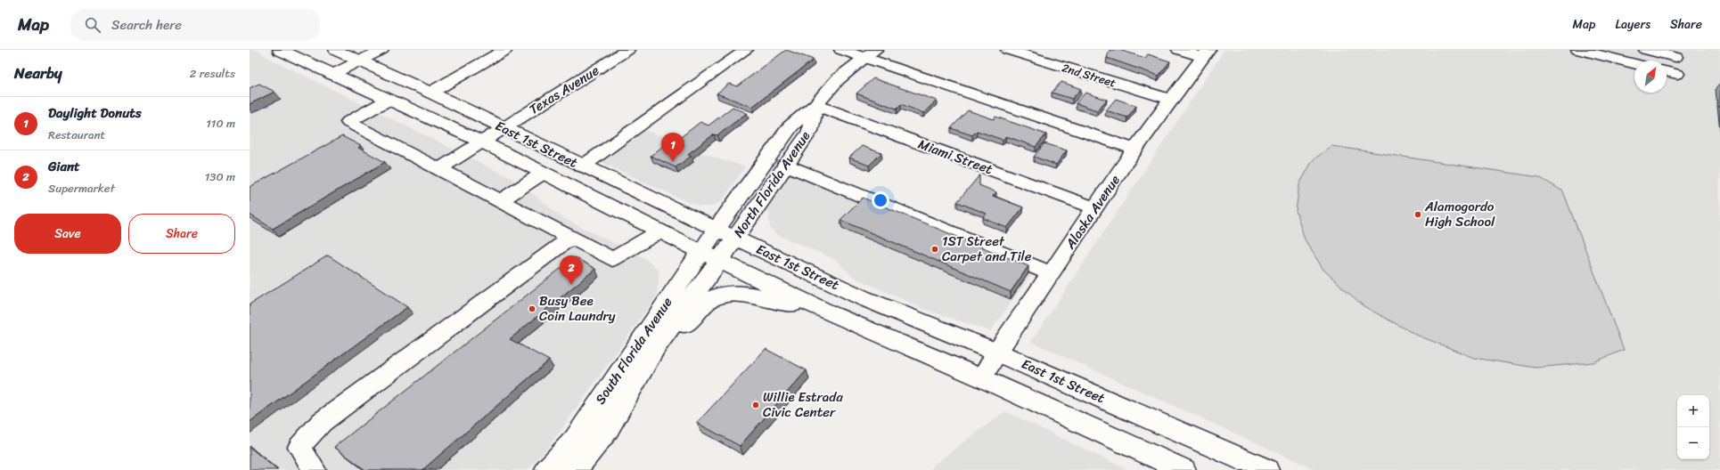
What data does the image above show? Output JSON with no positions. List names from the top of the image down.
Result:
{
  "streets": {
    "main road": ["East 1st Street", "North Florida Avenue", "South Florida Avenue"],
    "street": [
      "2nd Street",
      "Texas Avenue",
      "Miami Street",
      "Alaska Avenue"
    ]
  },
  "crossings": [
    ["2nd Street", "Alaska Avenue"],
    ["Texas Avenue", "East 1st Street"],
    ["East 1st Street", "North Florida Avenue"],
    ["East 1st Street", "Alaska Avenue"],
    ["East 1st Street", "South Florida Avenue"],
    ["Miami Street", "North Florida Avenue"],
    ["Miami Street", "Alaska Avenue"],
    ["North Florida Avenue", "South Florida Avenue"]
  ],
  "places": [
    "Alamogordo High School",
    "1ST Street Carpet and Tile",
    "Busy Bee Coin Laundry",
    "Willie Estrada Civic Center"
  ],
  "north": "top right",
  "page": {
    "header": "Map",
    "search": "Search here",
    "nav": ["Map", "Layers", "Share"],
    "heading": ["Nearby", "2 results"],
    "list": [
      {
        "mark": "1",
        "name": "Daylight Donuts",
        "note": "Restaurant",
        "value": "110 m"
      },
      {
        "mark": "2",
        "name": "Giant",
        "note": "Supermarket",
        "value": "130 m"
      }
    ],
    "pins": ["1", "2"],
    "buttons": ["Save", "Share"],
    "map_buttons": ["+", "−"]
  }
}
